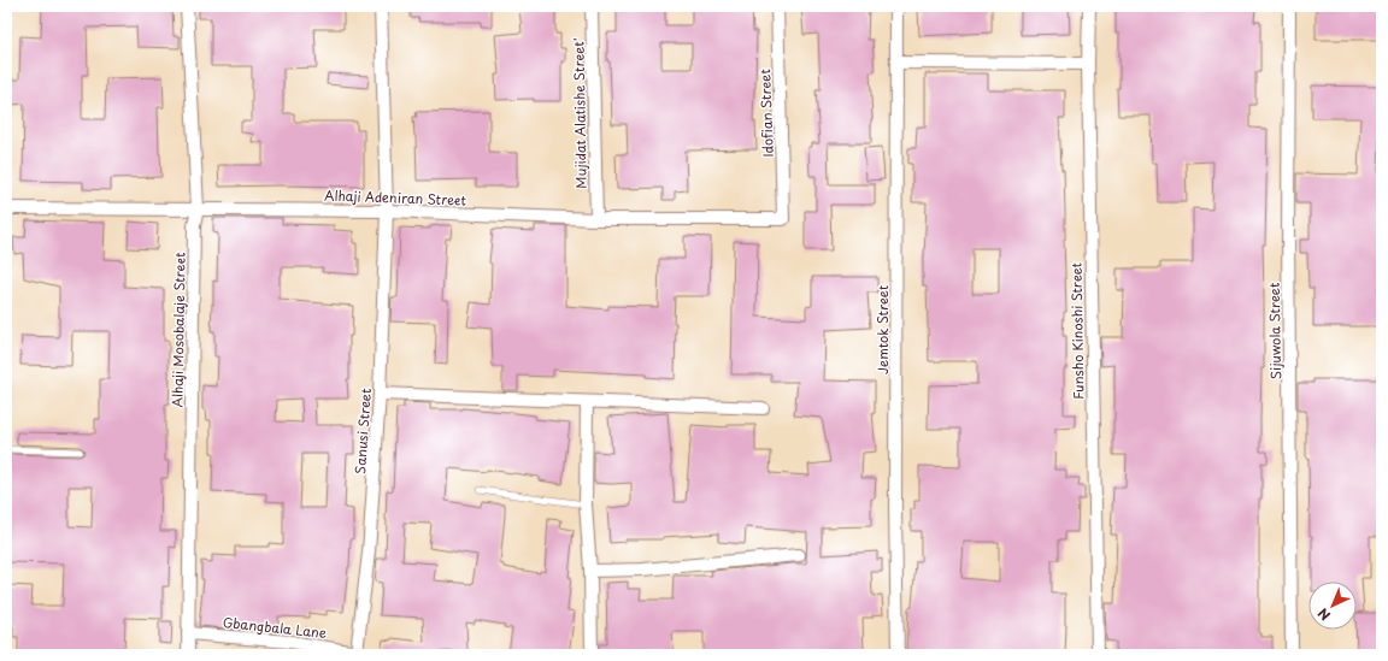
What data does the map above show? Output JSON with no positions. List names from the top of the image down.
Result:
{
  "streets": {
    "street": [
      "Mujidat Alatishe Street'",
      "Idofian Street",
      "Alhaji Adeniran Street",
      "Alhaji Mosobalaje Street",
      "Jemtok Street",
      "Funsho Kinoshi Street",
      "Sijuwola Street",
      "Sanusi Street",
      "Gbangbala Lane"
    ]
  },
  "crossings": [
    ["Mujidat Alatishe Street'", "Alhaji Adeniran Street"],
    ["Idofian Street", "Alhaji Adeniran Street"],
    ["Alhaji Adeniran Street", "Alhaji Mosobalaje Street"],
    ["Alhaji Adeniran Street", "Sanusi Street"],
    ["Alhaji Mosobalaje Street", "Gbangbala Lane"],
    ["Sanusi Street", "Gbangbala Lane"]
  ],
  "north": "bottom left"
}
